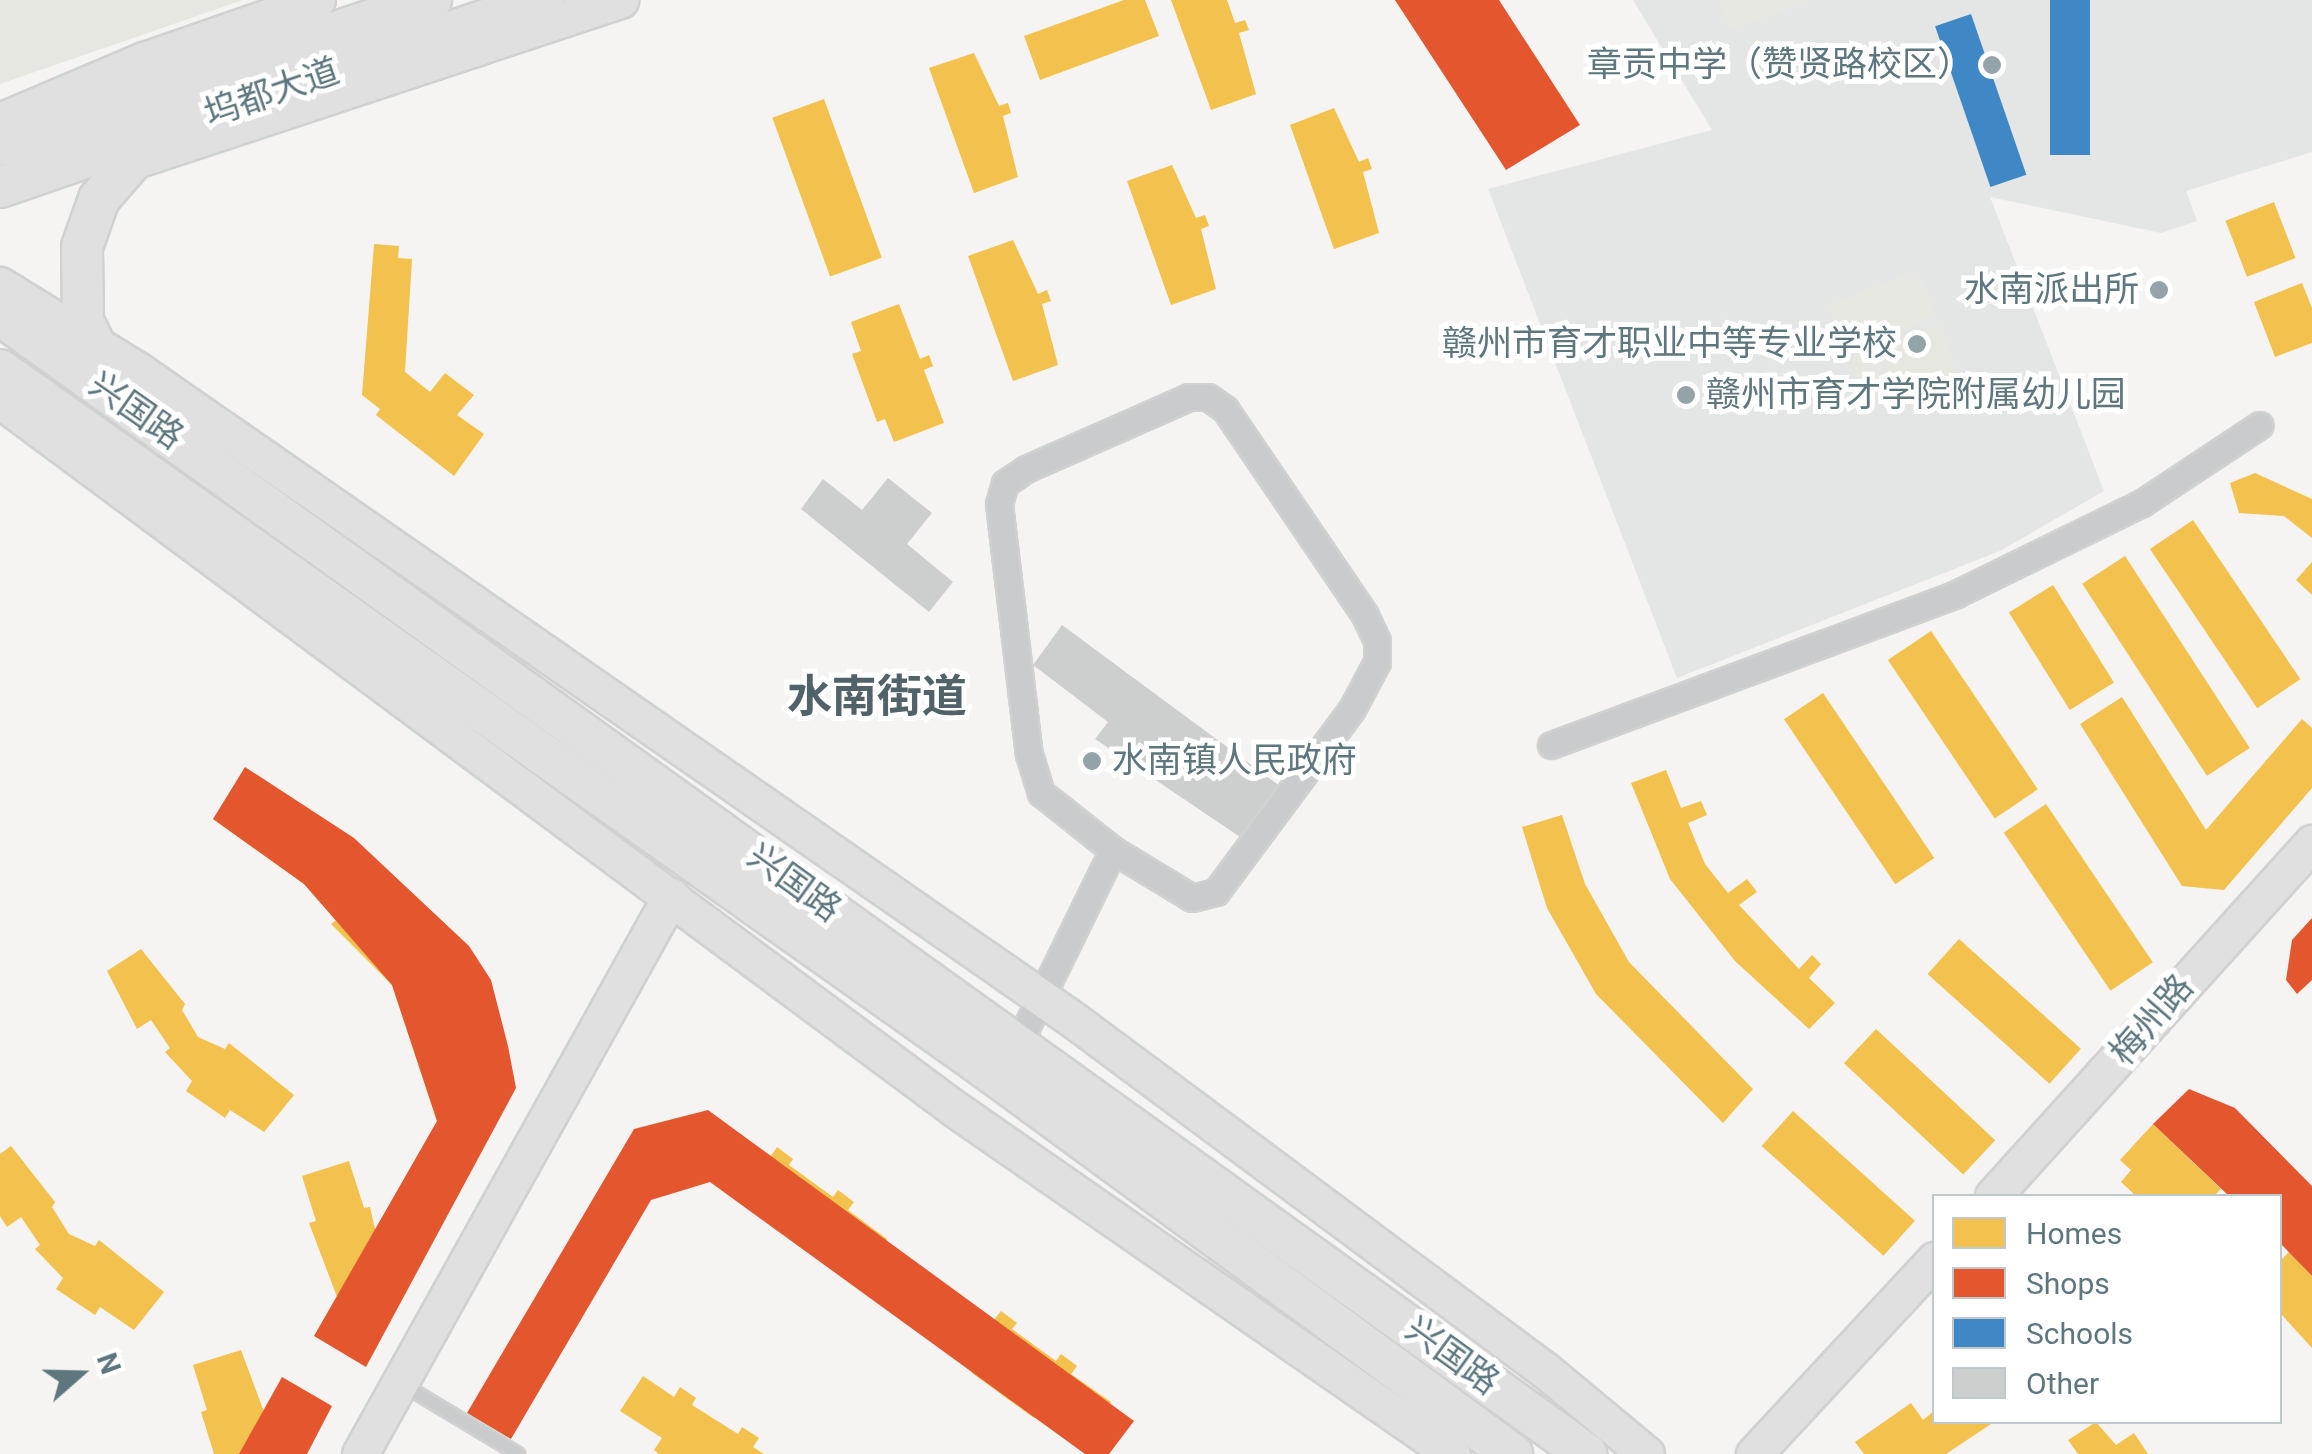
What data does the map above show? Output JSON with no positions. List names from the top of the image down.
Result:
{
  "streets": {
    "main road": ["坞都大道", "兴国路"],
    "street": ["梅州路"]
  },
  "districts": ["水南街道"],
  "places": [
    "章贡中学（赞贤路校区）",
    "水南派出所",
    "赣州市育才职业中等专业学校",
    "赣州市育才学院附属幼儿园",
    "水南镇人民政府"
  ],
  "legend": [
    "Homes",
    "Shops",
    "Schools",
    "Other"
  ],
  "north": "right"
}
